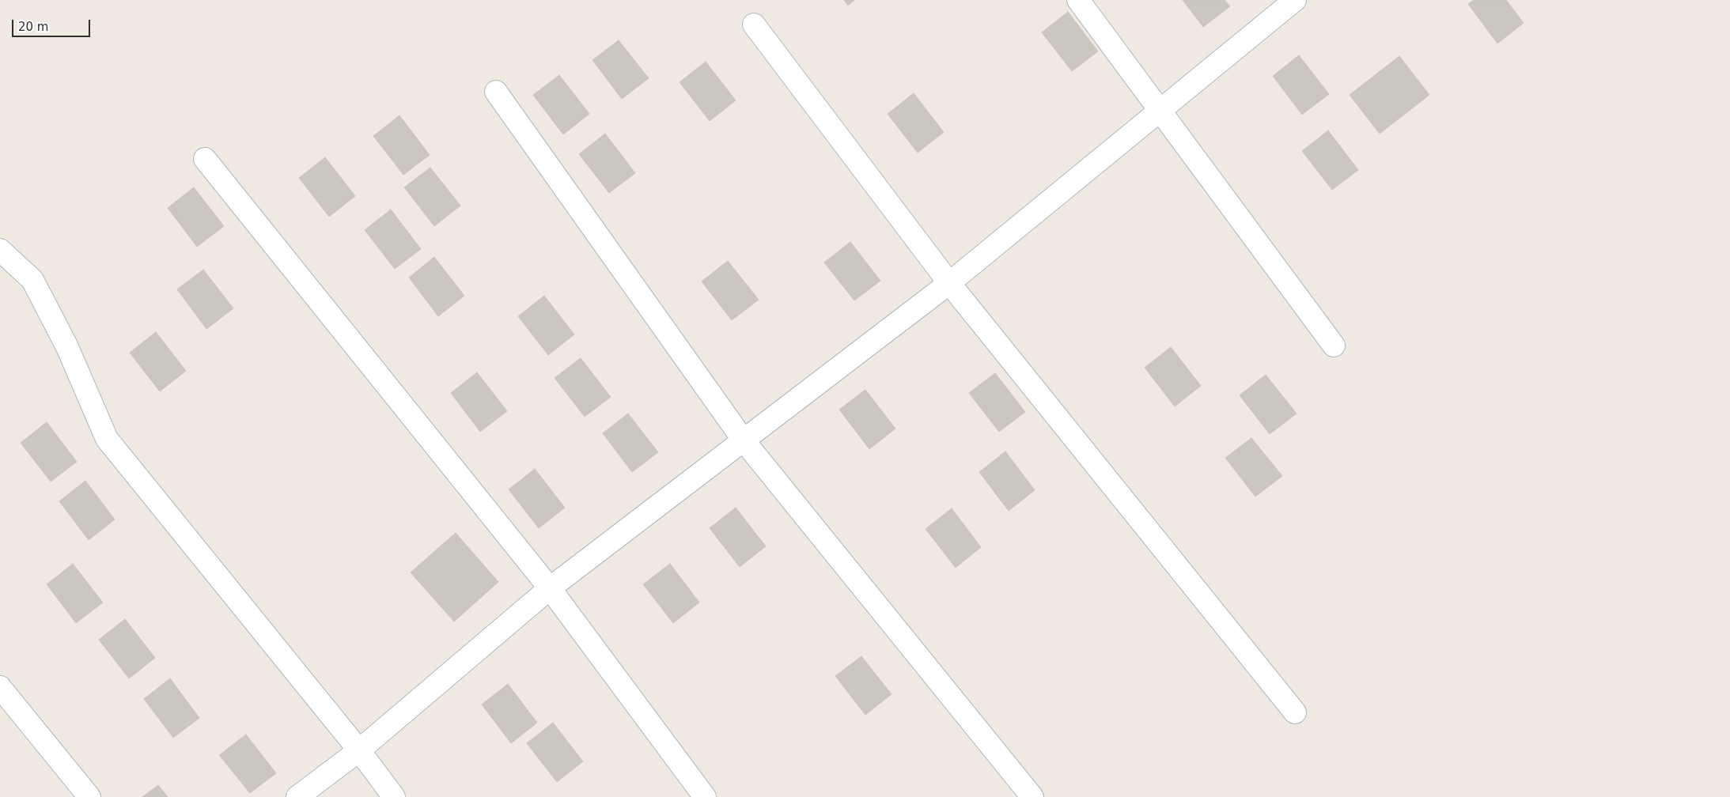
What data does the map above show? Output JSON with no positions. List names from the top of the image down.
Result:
{
  "scale_bar": "20 m"
}
